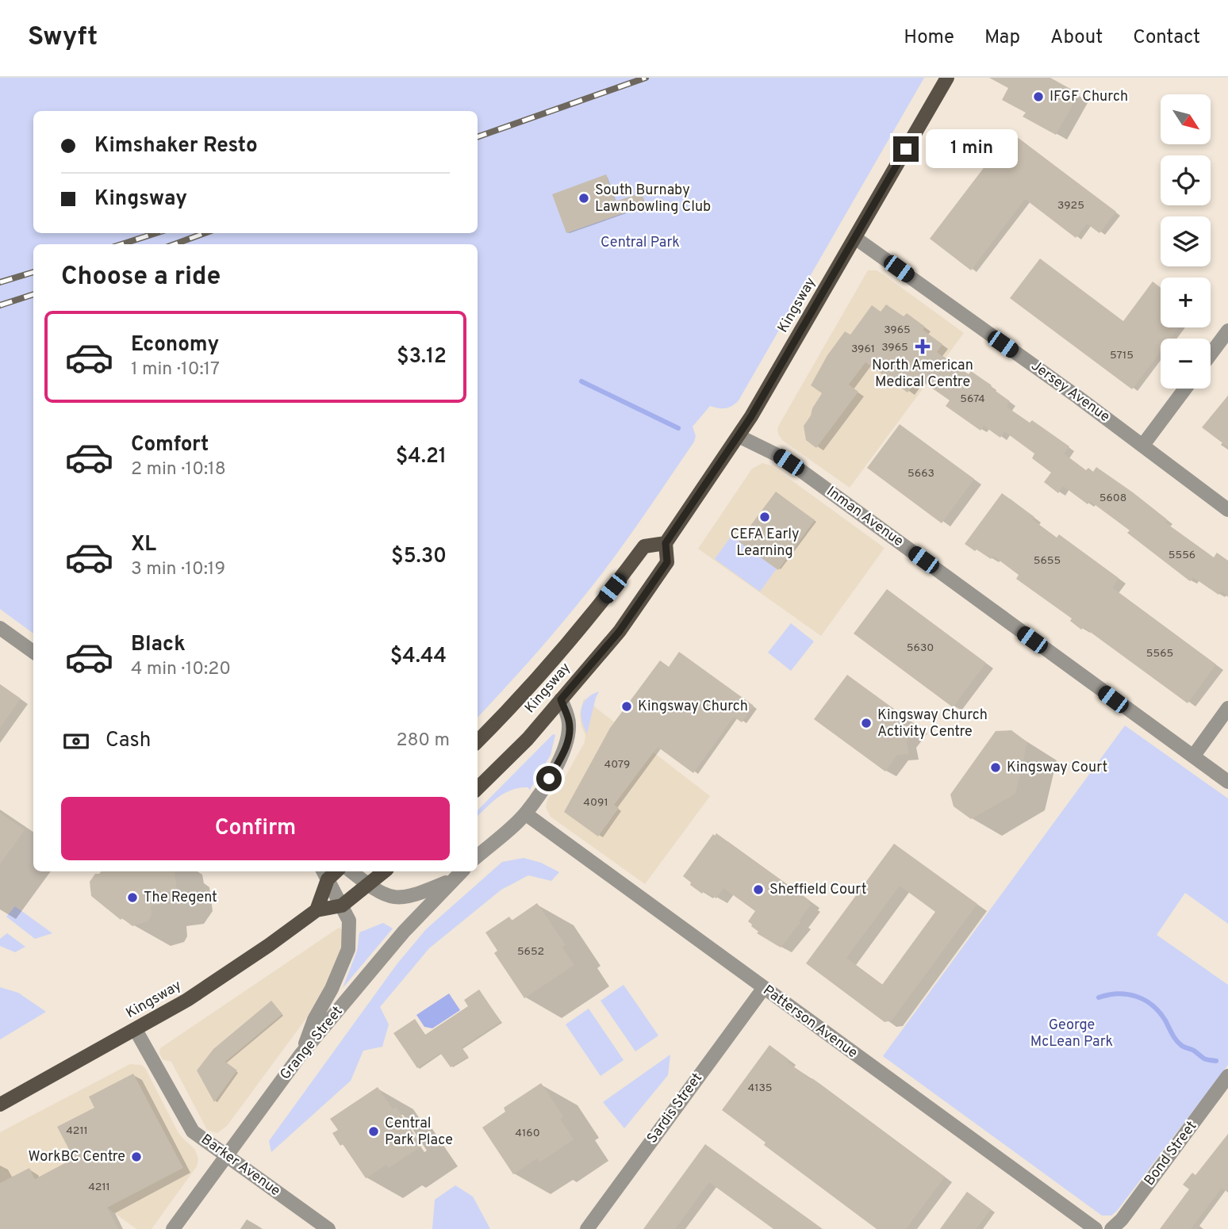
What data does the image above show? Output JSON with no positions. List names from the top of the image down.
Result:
{
  "streets": {
    "main road": ["Kingsway"],
    "street": [
      "Jersey Avenue",
      "Inman Avenue",
      "Patterson Avenue",
      "Grange Street",
      "Sardis Street",
      "Bond Street",
      "Barker Avenue"
    ]
  },
  "crossings": [
    ["Kingsway", "Jersey Avenue"],
    ["Kingsway", "Inman Avenue"],
    ["Kingsway", "Barker Avenue"],
    ["Patterson Avenue", "Sardis Street"],
    ["Grange Street", "Barker Avenue"]
  ],
  "parks": ["Central Park", "George McLean Park"],
  "places": {
    "other": [
      "IFGF Church",
      "South Burnaby Lawnbowling Club",
      "CEFA Early Learning",
      "Kingsway Church",
      "Kingsway Church Activity Centre",
      "Kingsway Court",
      "Sheffield Court",
      "The Regent",
      "Central Park Place",
      "WorkBC Centre"
    ],
    "health": ["North American Medical Centre"]
  },
  "house_numbers": [
    "3925",
    "3965",
    "3965",
    "3961",
    "5715",
    "5674",
    "5663",
    "5608",
    "5556",
    "5655",
    "5630",
    "5565",
    "4079",
    "4091",
    "5652",
    "4135",
    "4211",
    "4160",
    "4211"
  ],
  "north": "bottom right",
  "page": {
    "header": "Swyft",
    "nav": [
      "Home",
      "Map",
      "About",
      "Contact"
    ],
    "map_buttons": ["+", "−"],
    "banner": ["Kimshaker Resto", "Kingsway"],
    "bubble": "1 min",
    "heading": "Choose a ride",
    "list": [
      {
        "name": "Economy",
        "note": "1 min · 10:17",
        "value": "$3.12"
      },
      {
        "name": "Comfort",
        "note": "2 min · 10:18",
        "value": "$4.21"
      },
      {
        "name": "XL",
        "note": "3 min · 10:19",
        "value": "$5.30"
      },
      {
        "name": "Black",
        "note": "4 min · 10:20",
        "value": "$4.44"
      }
    ],
    "pay": ["Cash", "280 m"],
    "buttons": "Confirm"
  }
}
